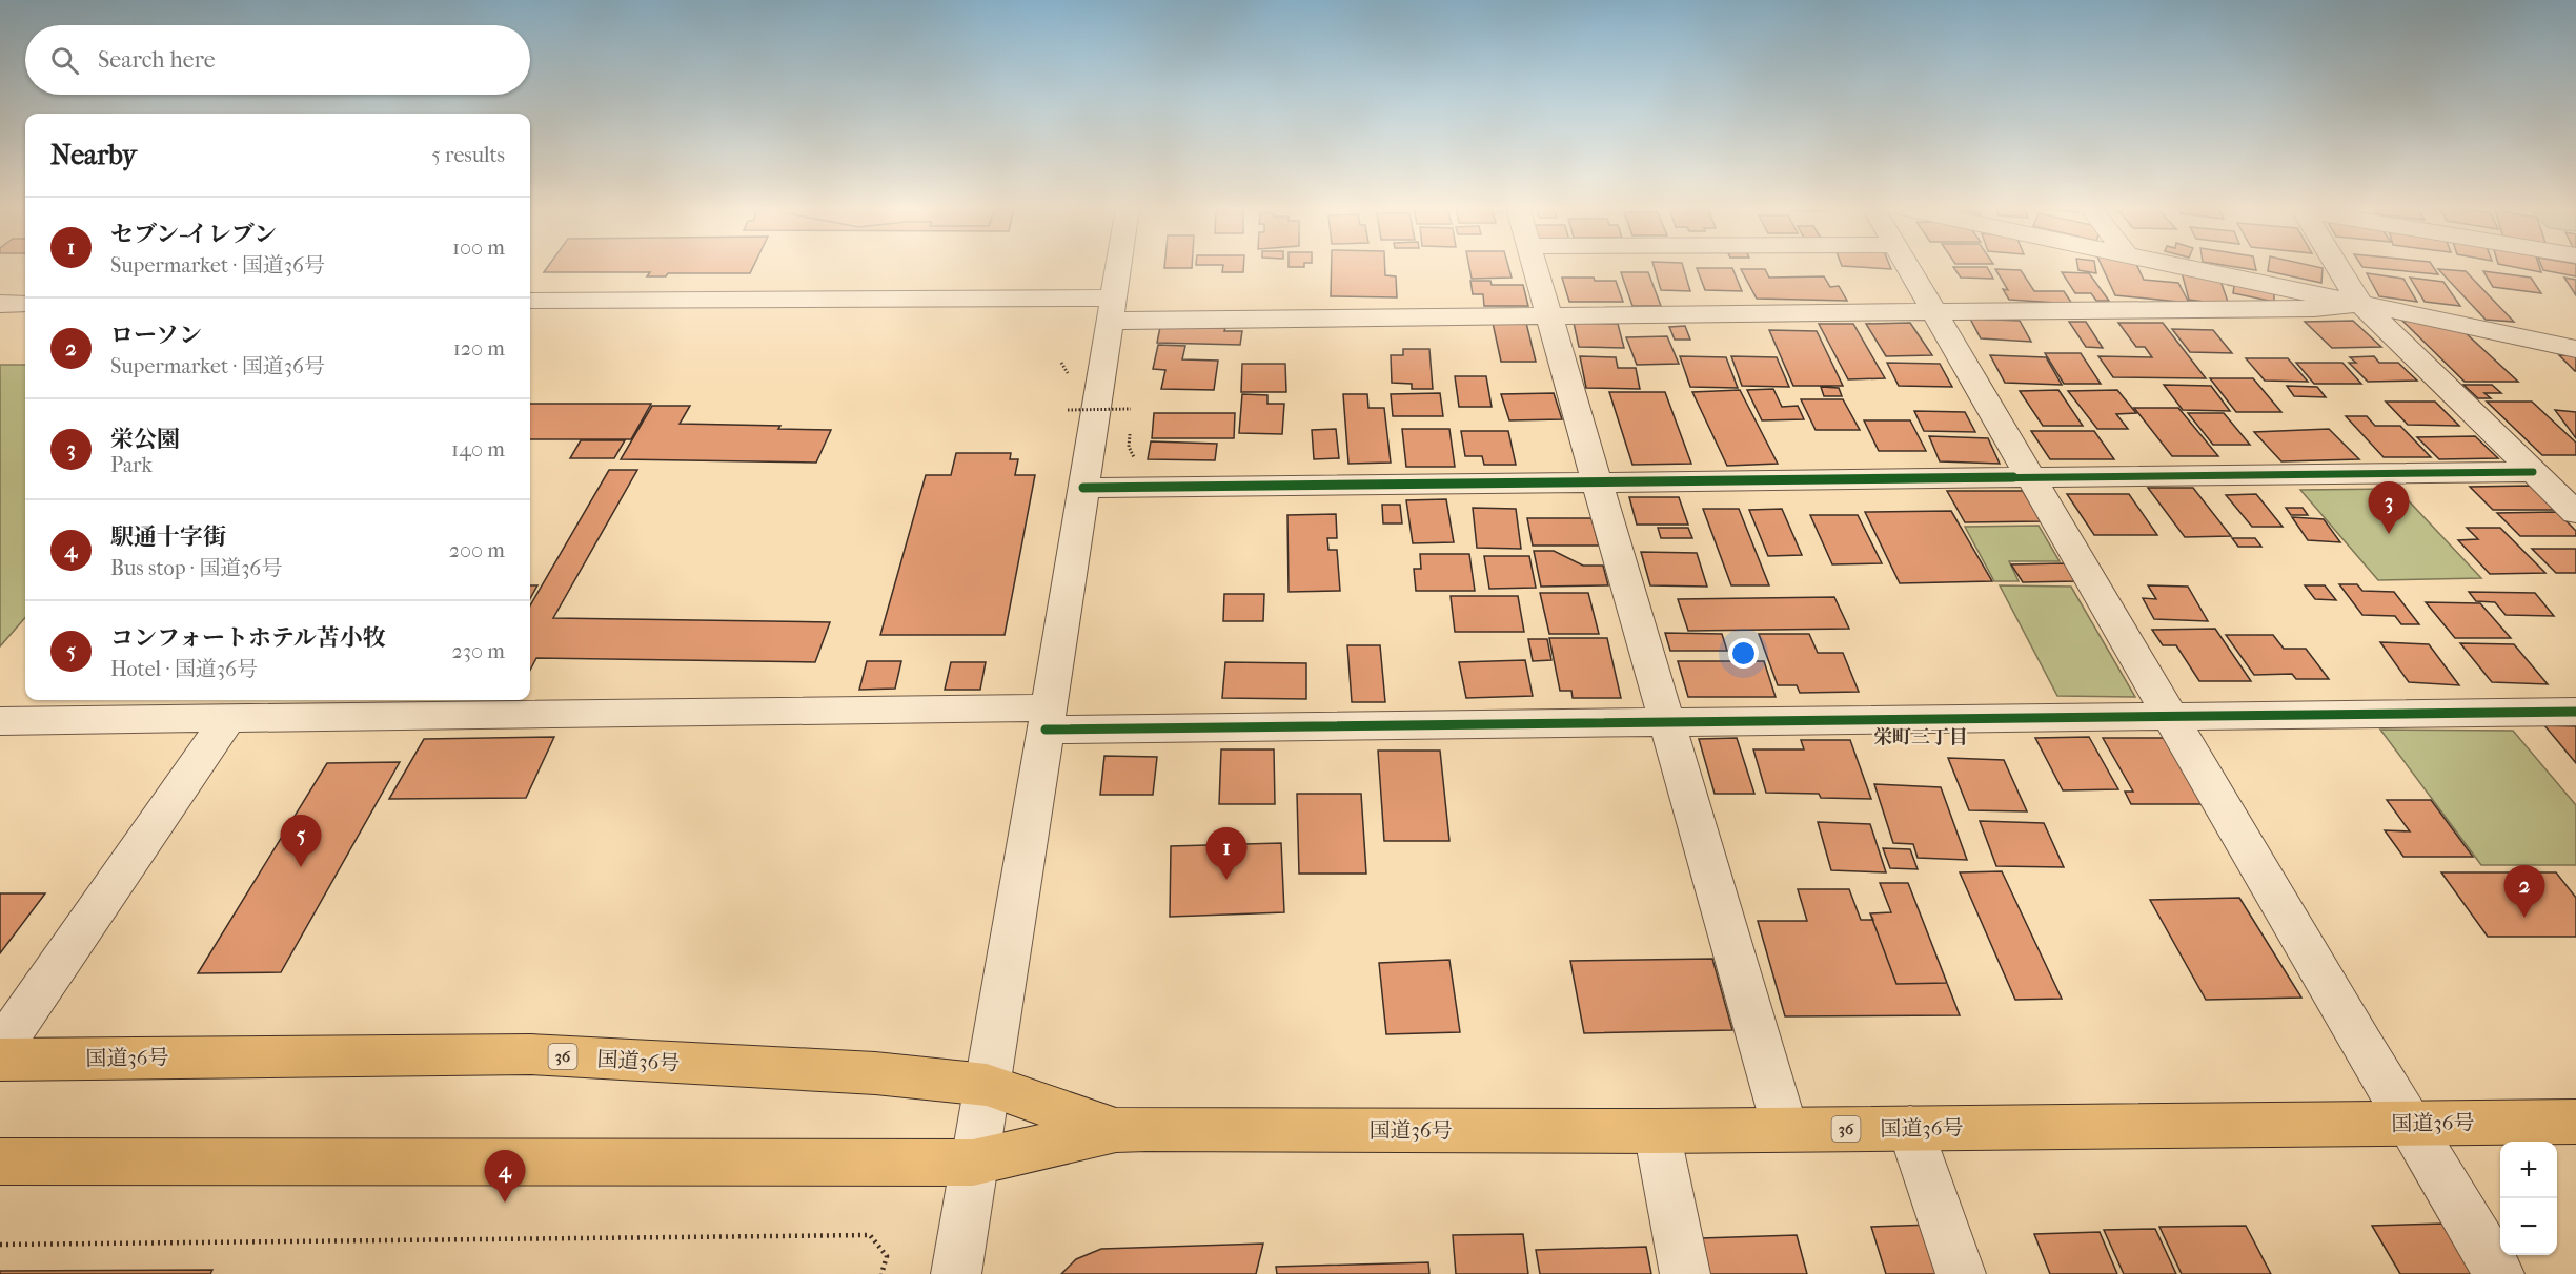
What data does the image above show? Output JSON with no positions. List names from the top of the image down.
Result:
{
  "streets": {
    "highway": ["36", "国道36号"]
  },
  "districts": ["栄町三丁目"],
  "page": {
    "search": "Search here",
    "heading": ["Nearby", "5 results"],
    "list": [
      {
        "mark": "1",
        "name": "セブン-イレブン",
        "note": "Supermarket · 国道36号",
        "value": "100 m"
      },
      {
        "mark": "2",
        "name": "ローソン",
        "note": "Supermarket · 国道36号",
        "value": "120 m"
      },
      {
        "mark": "3",
        "name": "栄公園",
        "note": "Park",
        "value": "140 m"
      },
      {
        "mark": "4",
        "name": "駅通十字街",
        "note": "Bus stop · 国道36号",
        "value": "200 m"
      },
      {
        "mark": "5",
        "name": "コンフォートホテル苫小牧",
        "note": "Hotel · 国道36号",
        "value": "230 m"
      }
    ],
    "pins": [
      "3",
      "5",
      "1",
      "2",
      "4"
    ],
    "map_buttons": ["+", "−"]
  }
}
